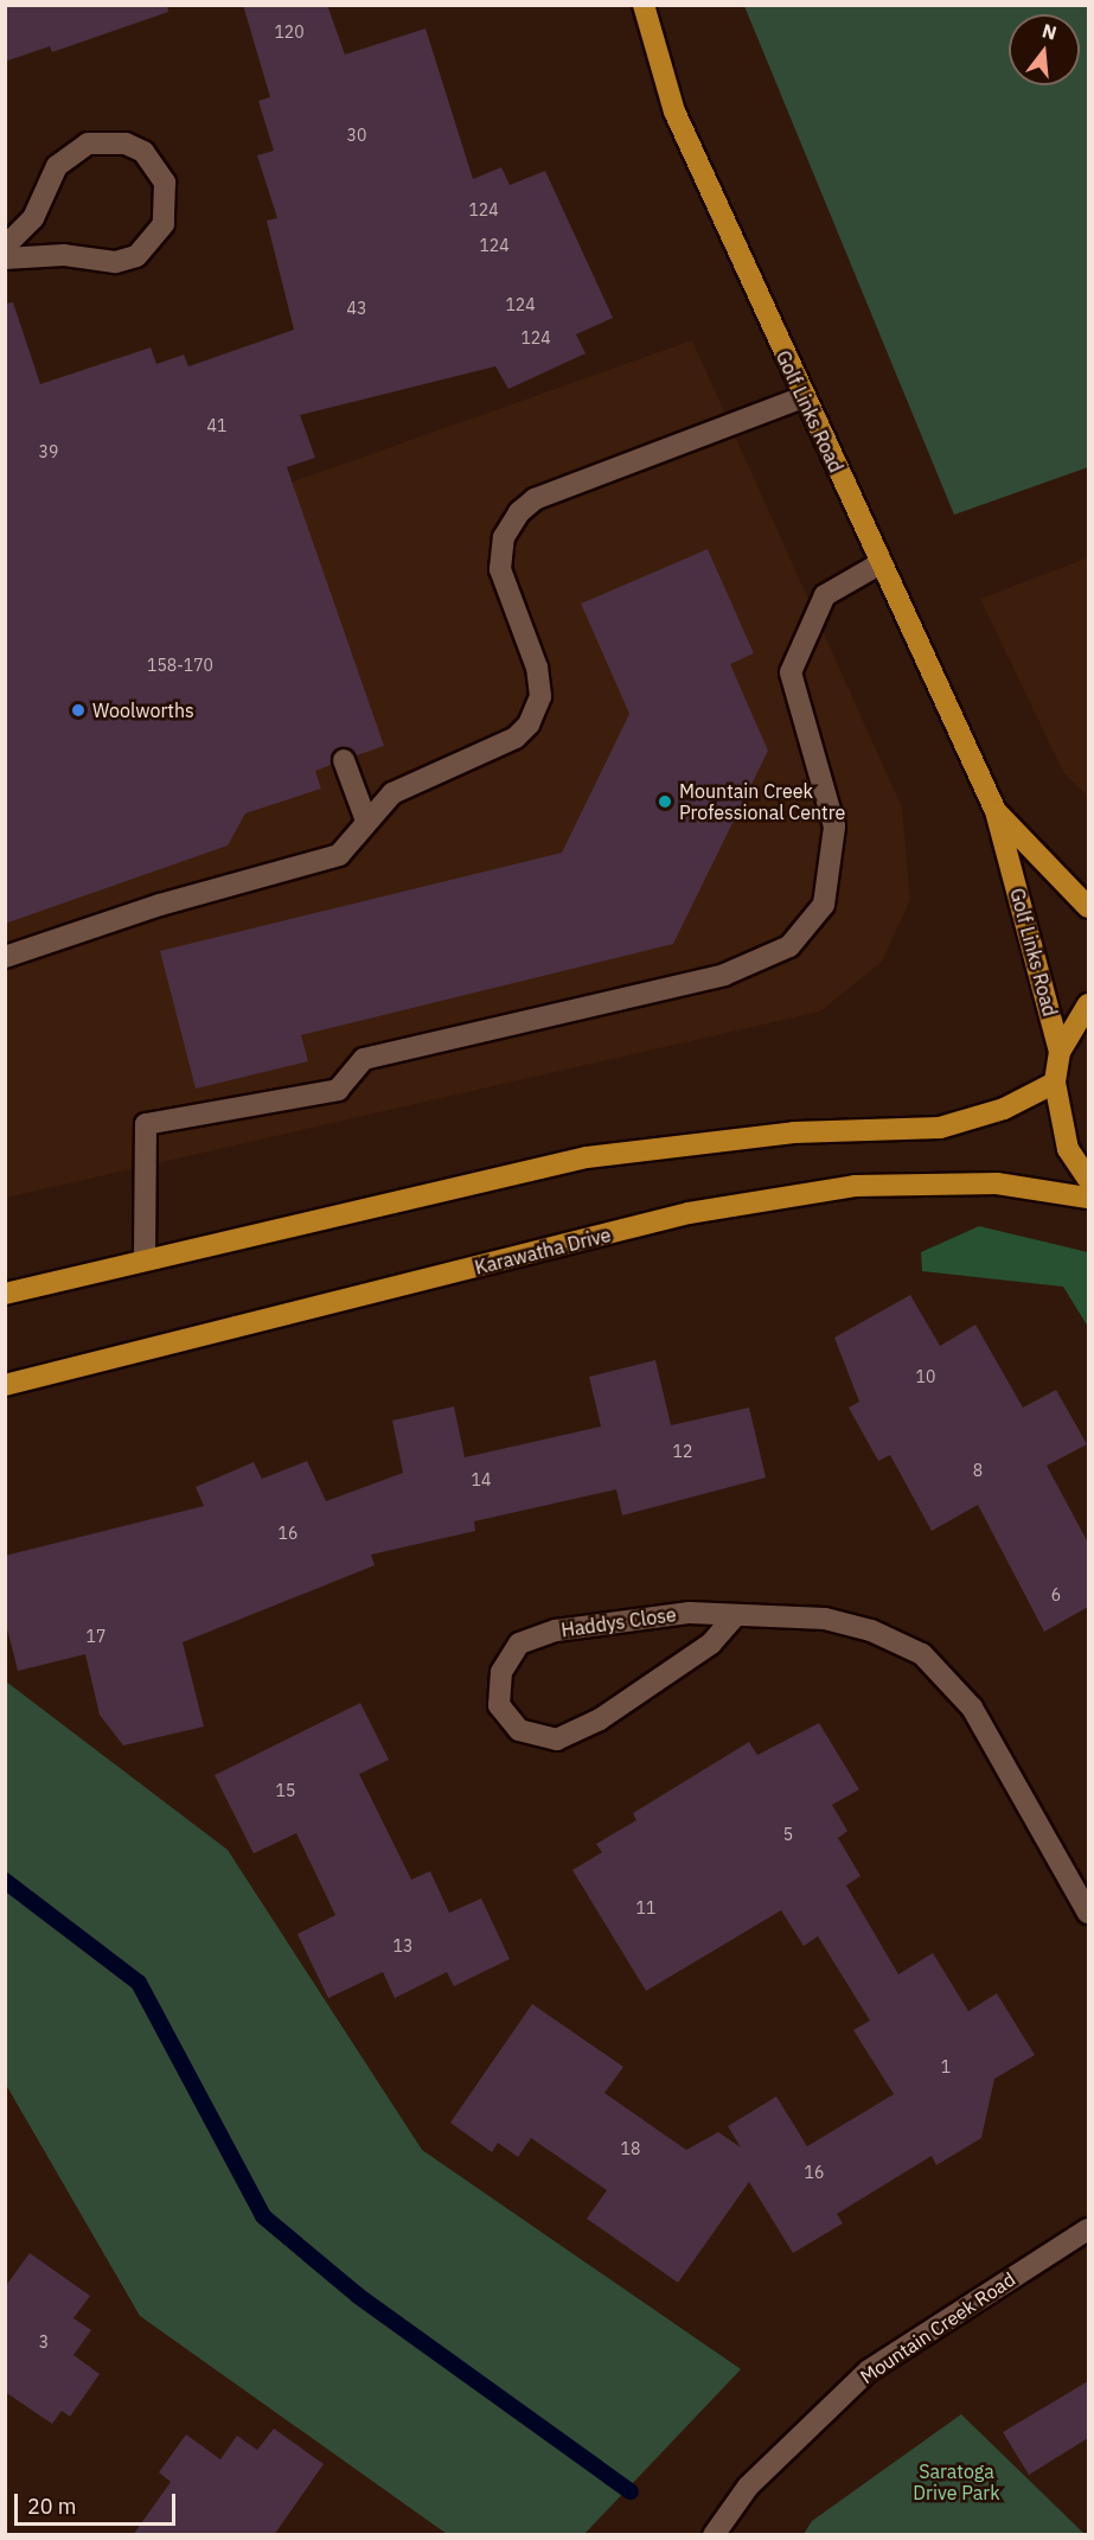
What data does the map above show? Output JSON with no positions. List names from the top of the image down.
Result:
{
  "streets": {
    "main road": ["Golf Links Road", "Karawatha Drive"],
    "street": ["Haddys Close", "Mountain Creek Road"]
  },
  "parks": ["Saratoga Drive Park"],
  "places": ["Woolworths", "Mountain Creek Professional Centre"],
  "house_numbers": [
    "120",
    "30",
    "124",
    "124",
    "124",
    "43",
    "124",
    "41",
    "39",
    "158-170",
    "10",
    "12",
    "8",
    "14",
    "16",
    "6",
    "17",
    "15",
    "5",
    "11",
    "13",
    "1",
    "18",
    "16",
    "3"
  ],
  "scale_bar": "20 m",
  "north": "top"
}
